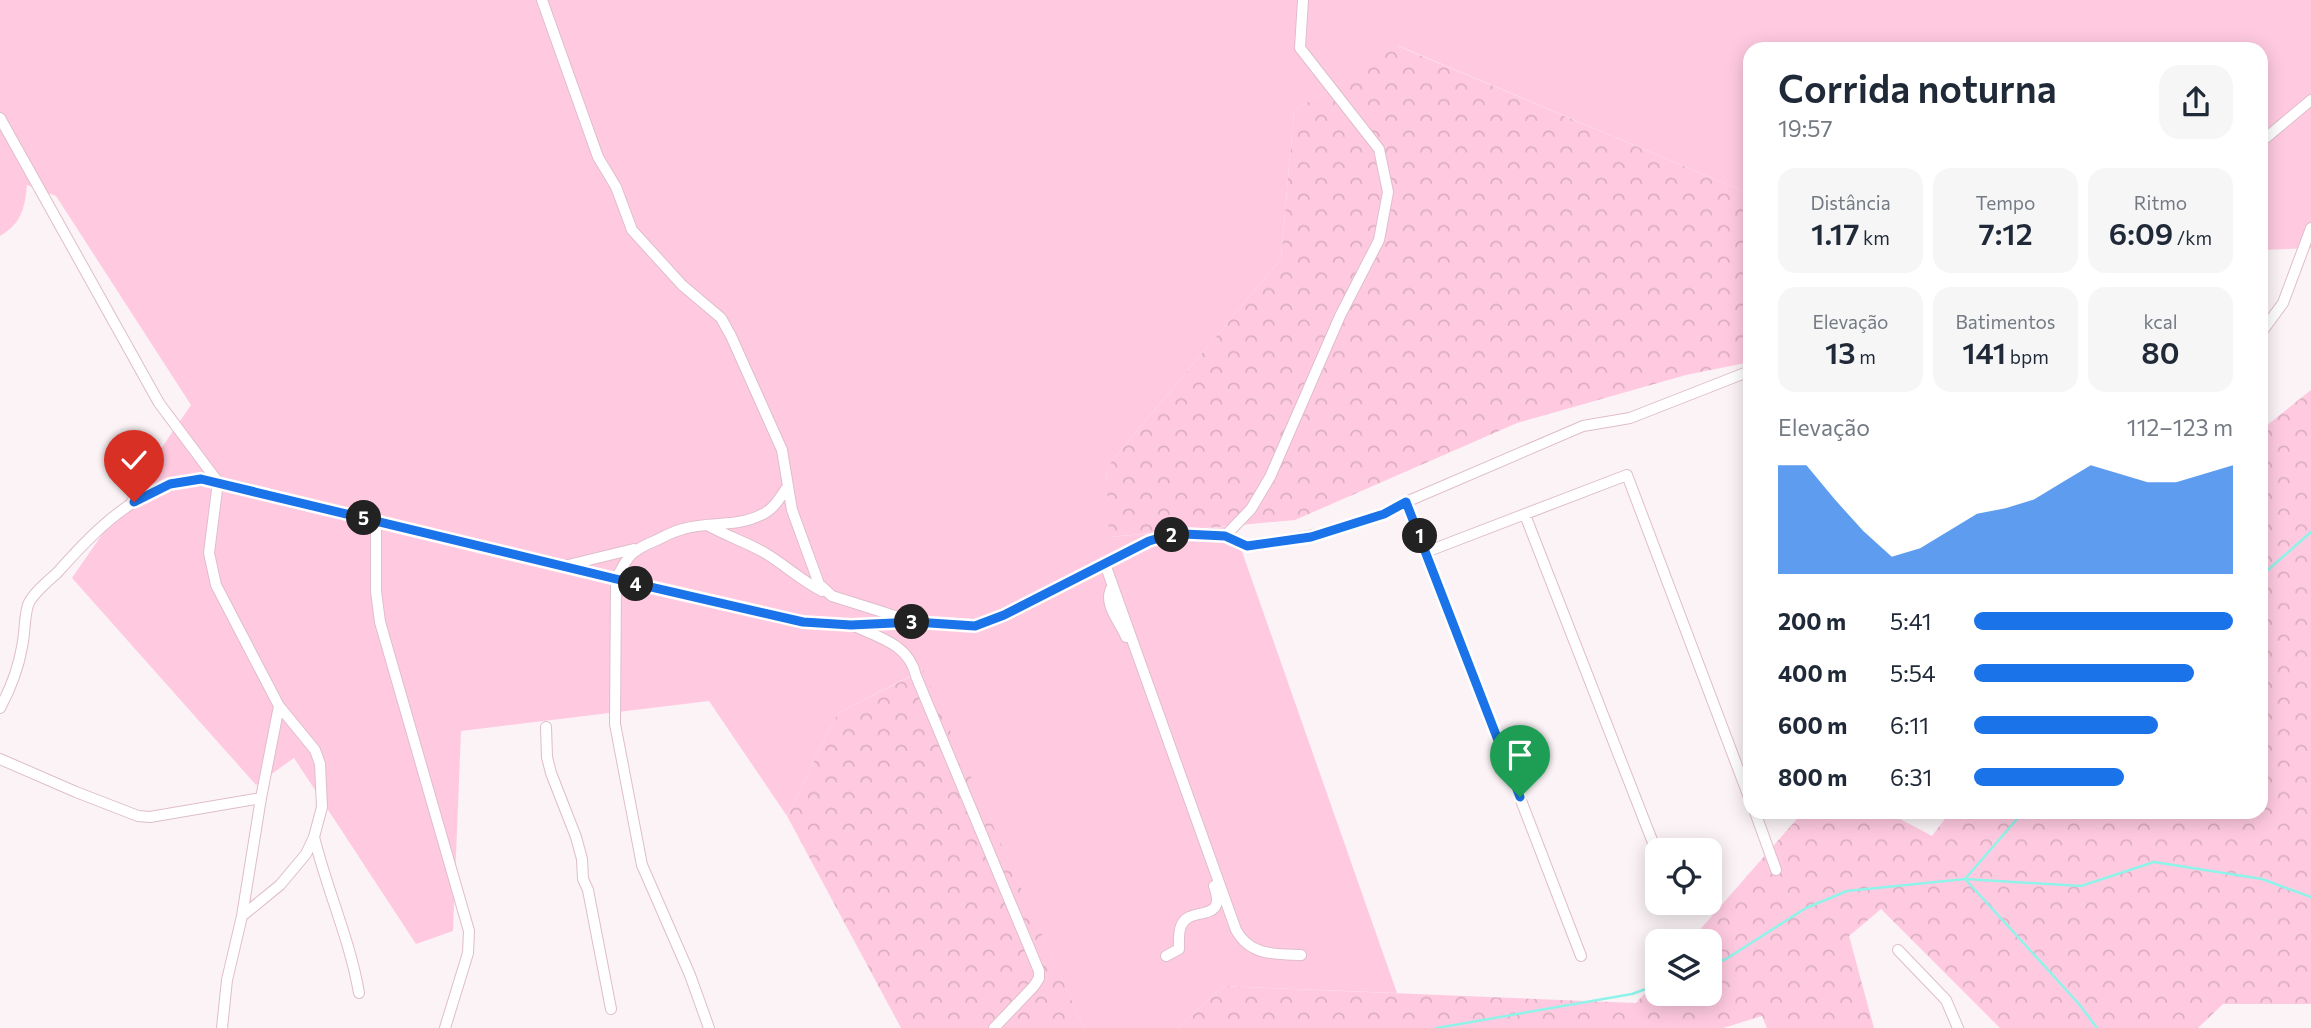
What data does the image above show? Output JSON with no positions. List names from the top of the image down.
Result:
{
  "page": {
    "heading": ["Corrida noturna", "19:57"],
    "stats": [
      ["Distância", "1.17 km"],
      ["Tempo", "7:12"],
      ["Ritmo", "6:09 /km"],
      ["Elevação", "13 m"],
      ["Batimentos", "141 bpm"],
      ["kcal", "80"]
    ],
    "chart": ["Elevação", "112–123 m"],
    "pins": [
      "5",
      "2",
      "1",
      "4",
      "3"
    ],
    "list": [
      {
        "name": "200 m",
        "note": "5:41"
      },
      {
        "name": "400 m",
        "note": "5:54"
      },
      {
        "name": "600 m",
        "note": "6:11"
      },
      {
        "name": "800 m",
        "note": "6:31"
      }
    ]
  }
}
